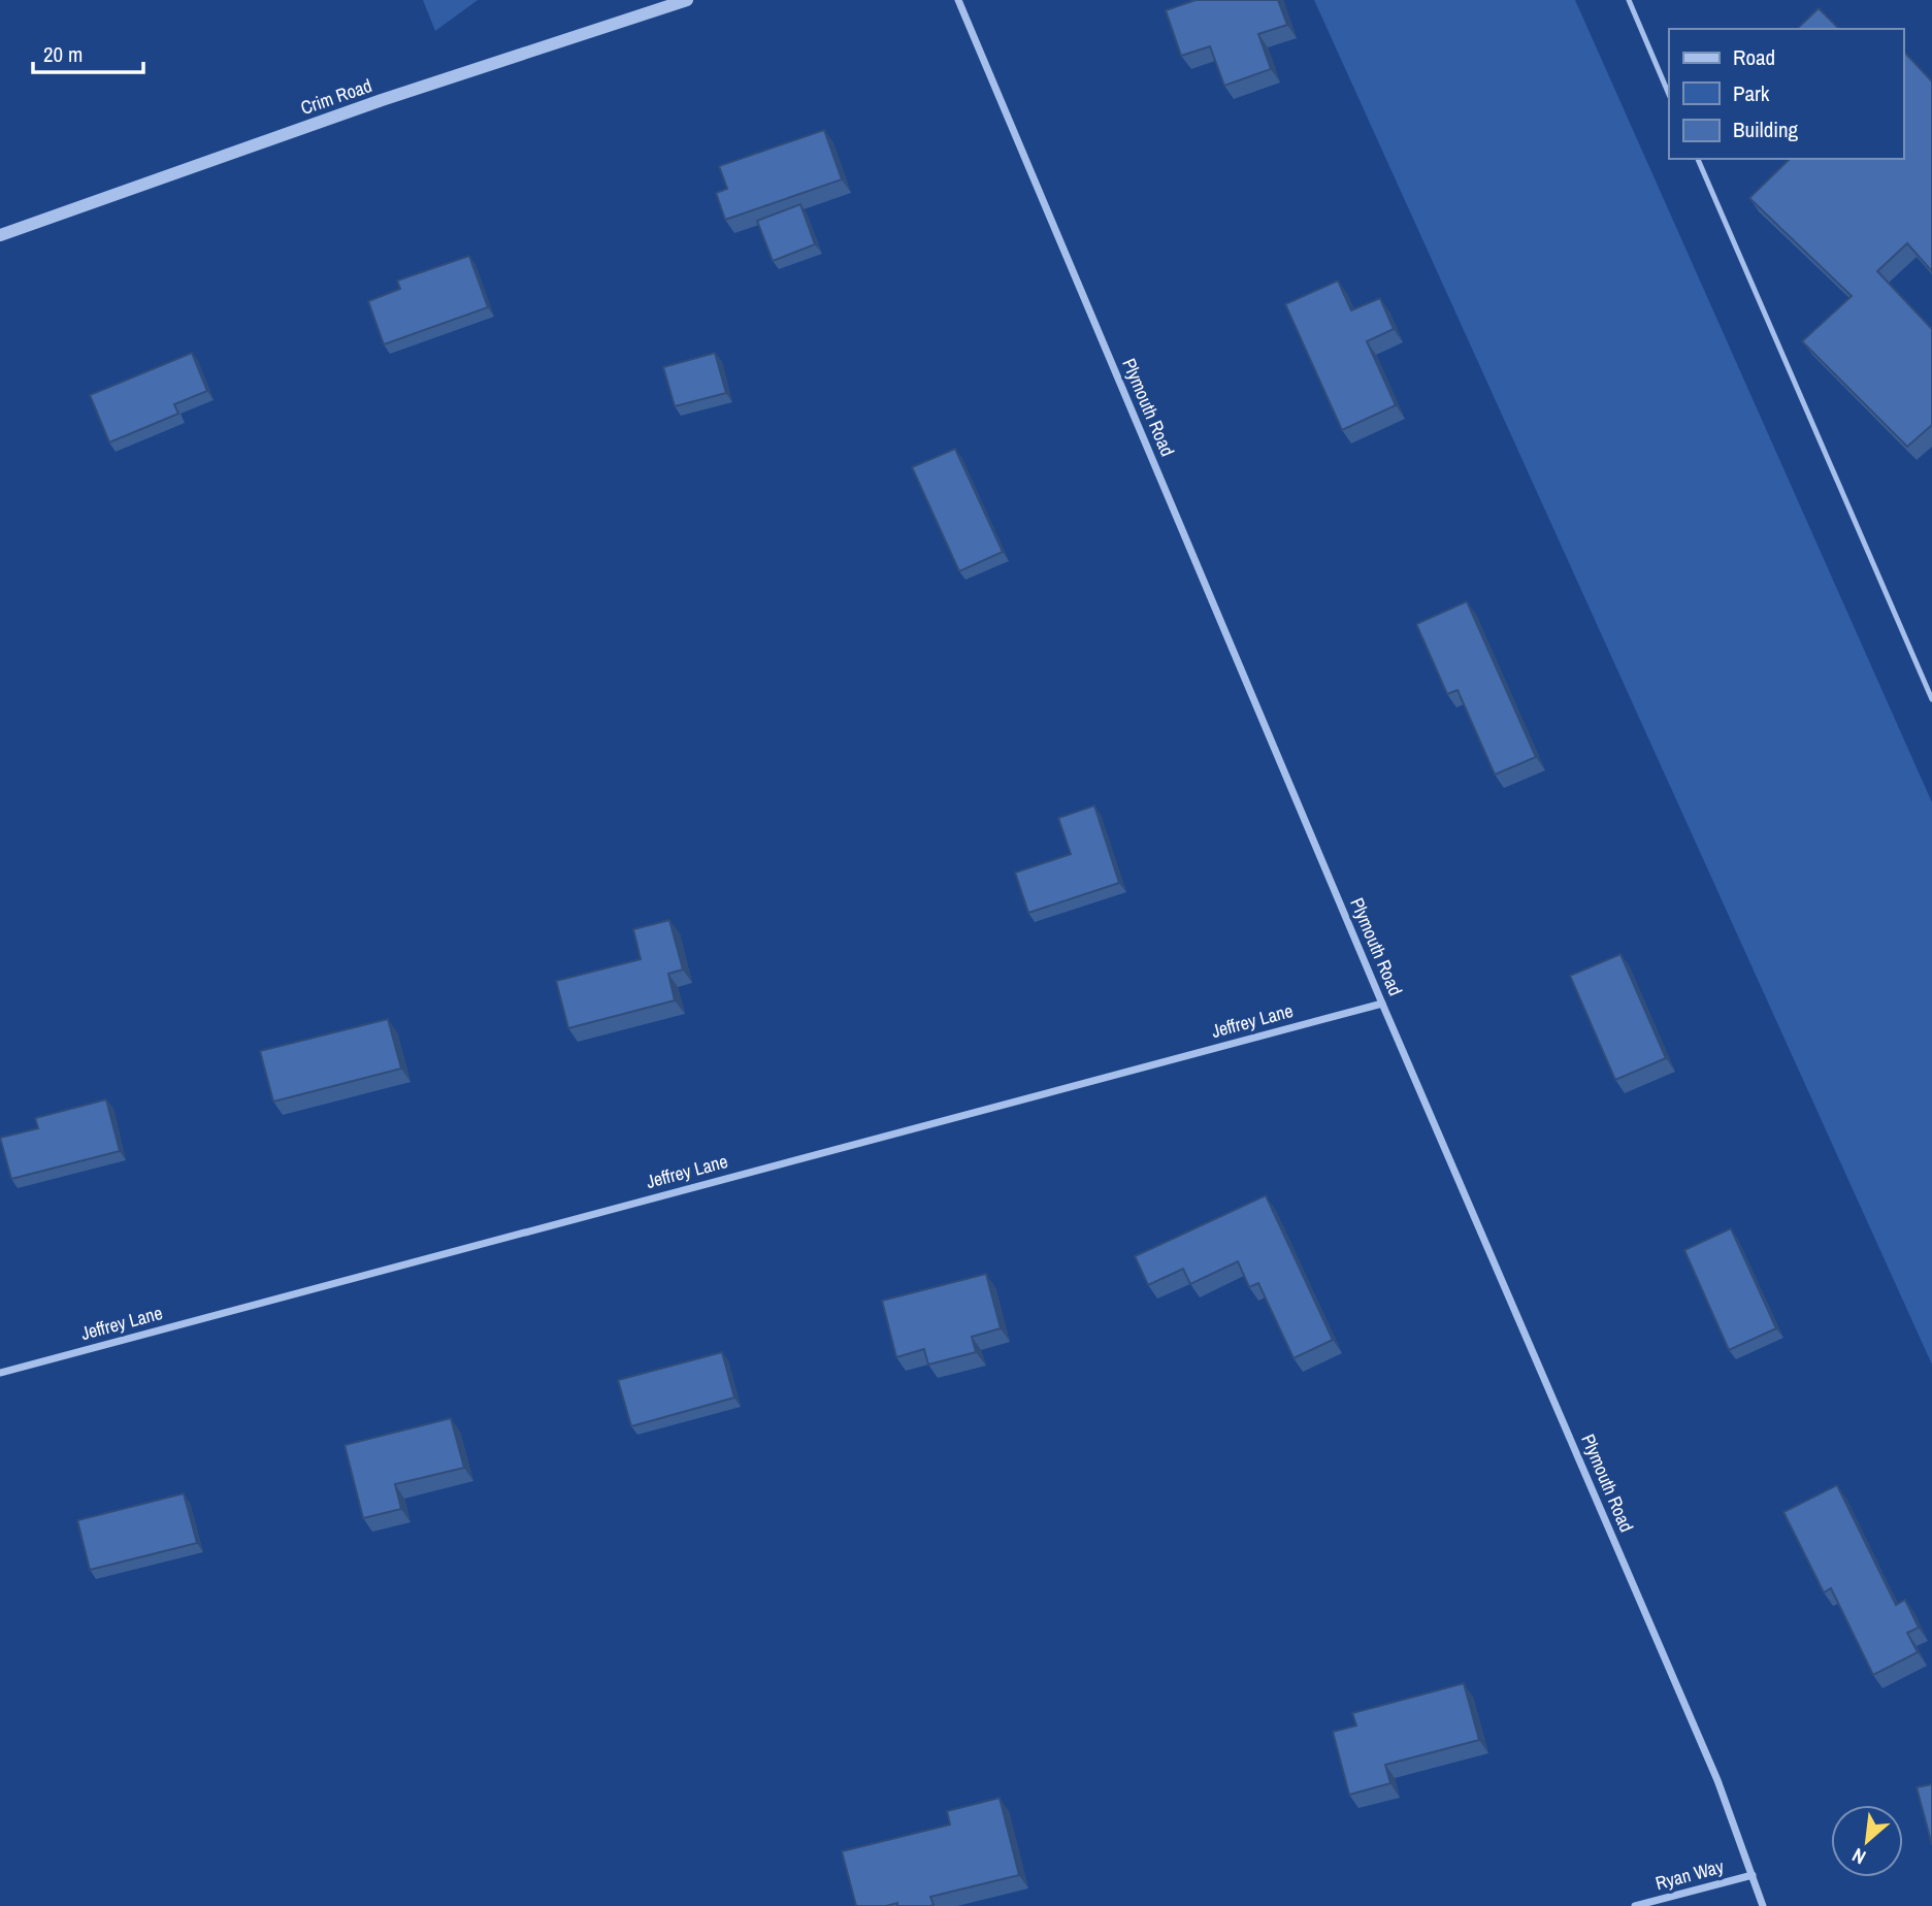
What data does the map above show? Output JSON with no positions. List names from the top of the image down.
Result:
{
  "streets": {
    "street": [
      "Crim Road",
      "Plymouth Road",
      "Jeffrey Lane",
      "Ryan Way"
    ]
  },
  "crossings": [
    ["Plymouth Road", "Jeffrey Lane"],
    ["Plymouth Road", "Ryan Way"]
  ],
  "legend": ["Road", "Park", "Building"],
  "scale_bar": "20 m",
  "north": "bottom left"
}
